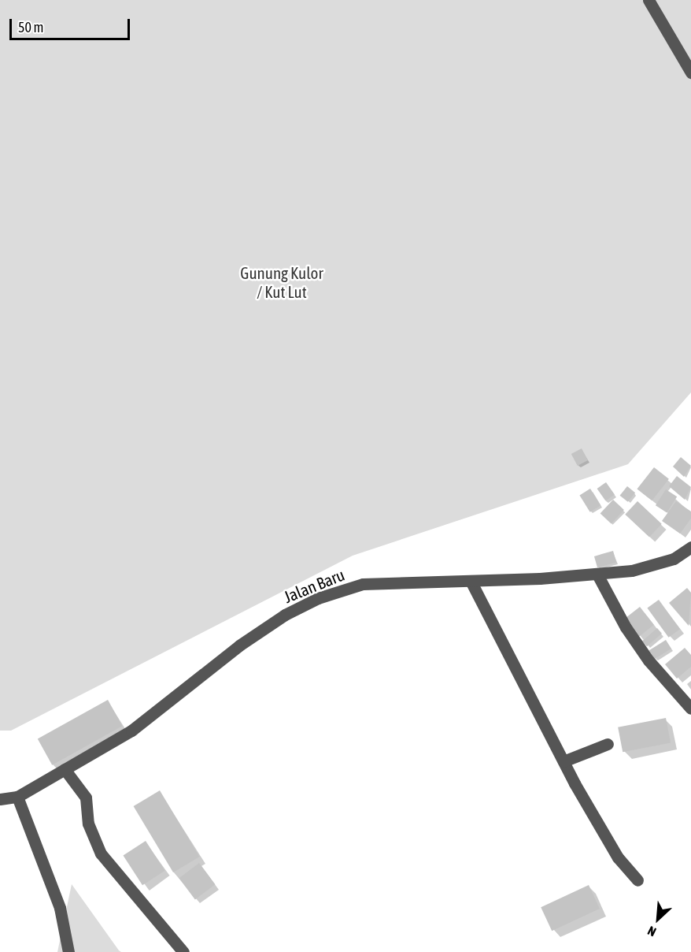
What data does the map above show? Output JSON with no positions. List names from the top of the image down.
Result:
{
  "streets": {
    "street": ["Jalan Baru"]
  },
  "parks": ["Gunung Kulor / Kut Lut"],
  "scale_bar": "50 m",
  "north": "bottom left"
}
